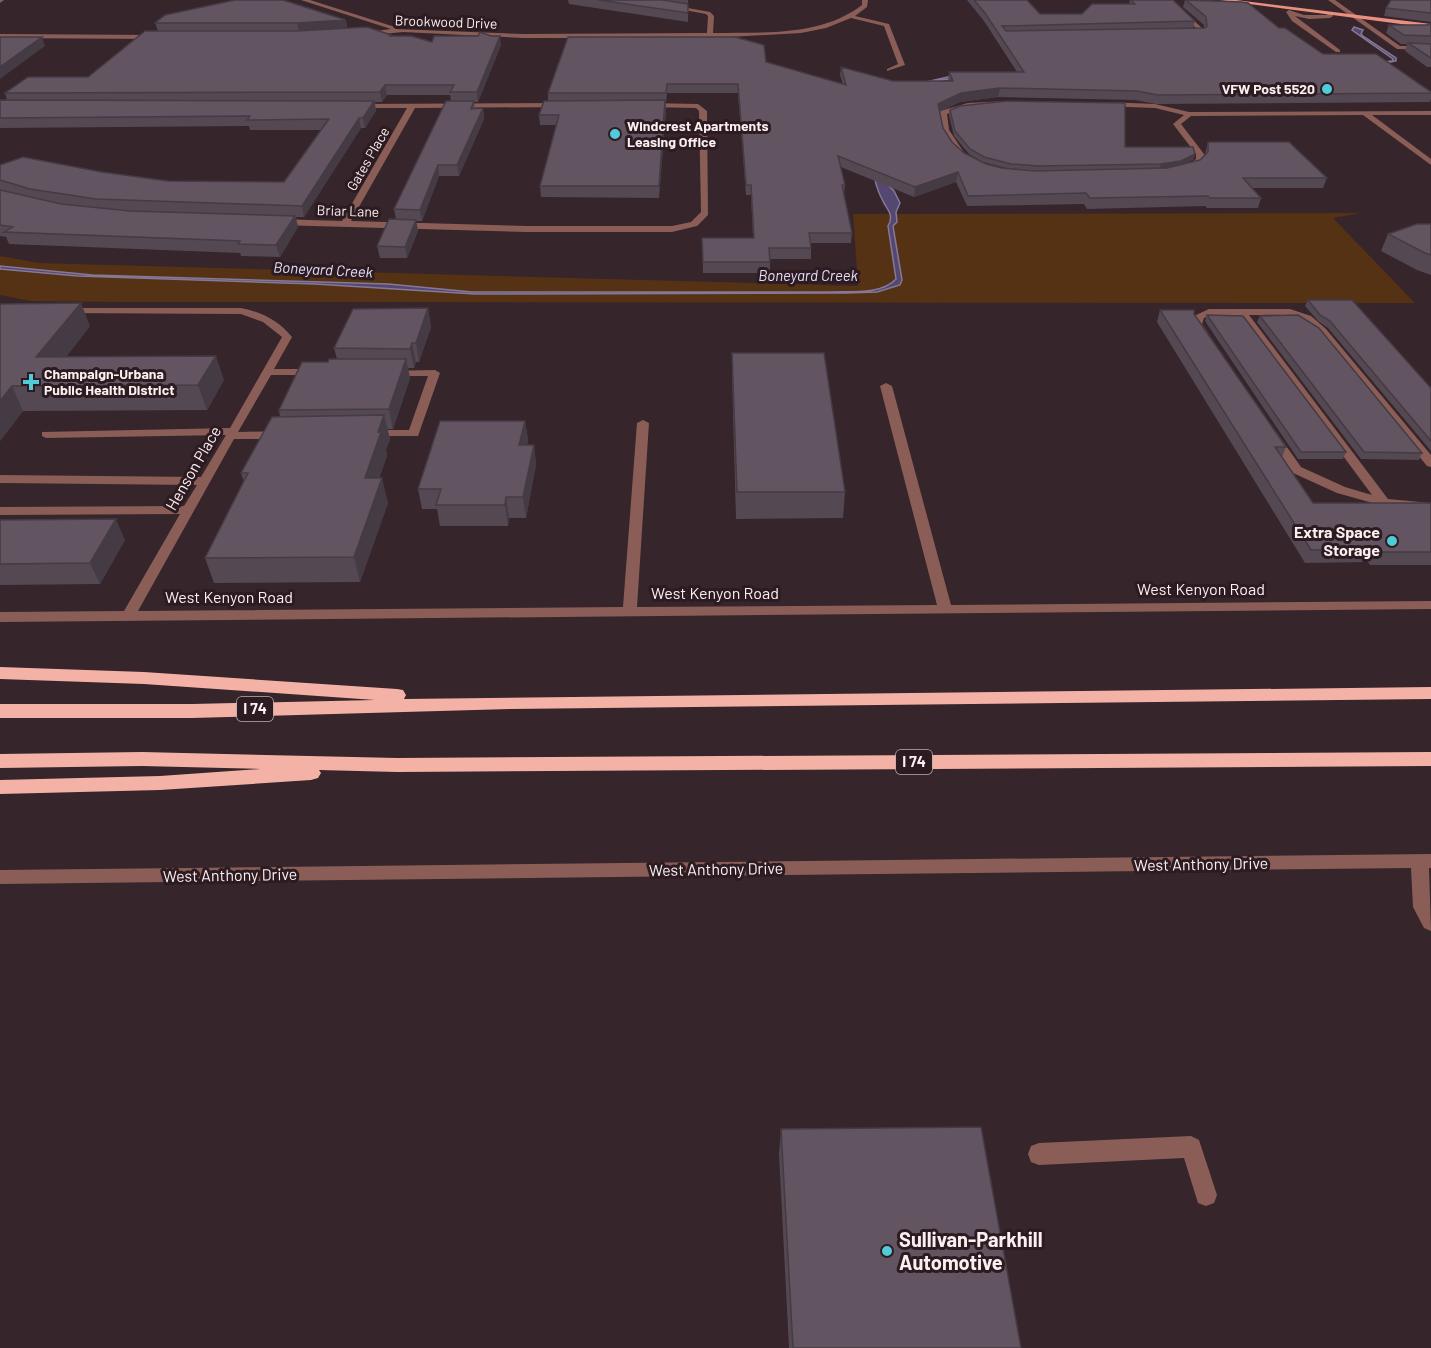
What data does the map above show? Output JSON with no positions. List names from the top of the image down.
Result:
{
  "streets": {
    "highway": ["I 74"],
    "street": [
      "Brookwood Drive",
      "Gates Place",
      "Briar Lane",
      "Henson Place",
      "West Kenyon Road",
      "West Anthony Drive"
    ]
  },
  "crossings": [
    ["Gates Place", "Briar Lane"],
    ["Henson Place", "West Kenyon Road"]
  ],
  "water": ["Boneyard Creek"],
  "places": {
    "other": [
      "VFW Post 5520",
      "Windcrest Apartments Leasing Office",
      "Extra Space Storage",
      "Sullivan-Parkhill Automotive"
    ],
    "health": ["Champaign-Urbana Public Health District"]
  }
}
